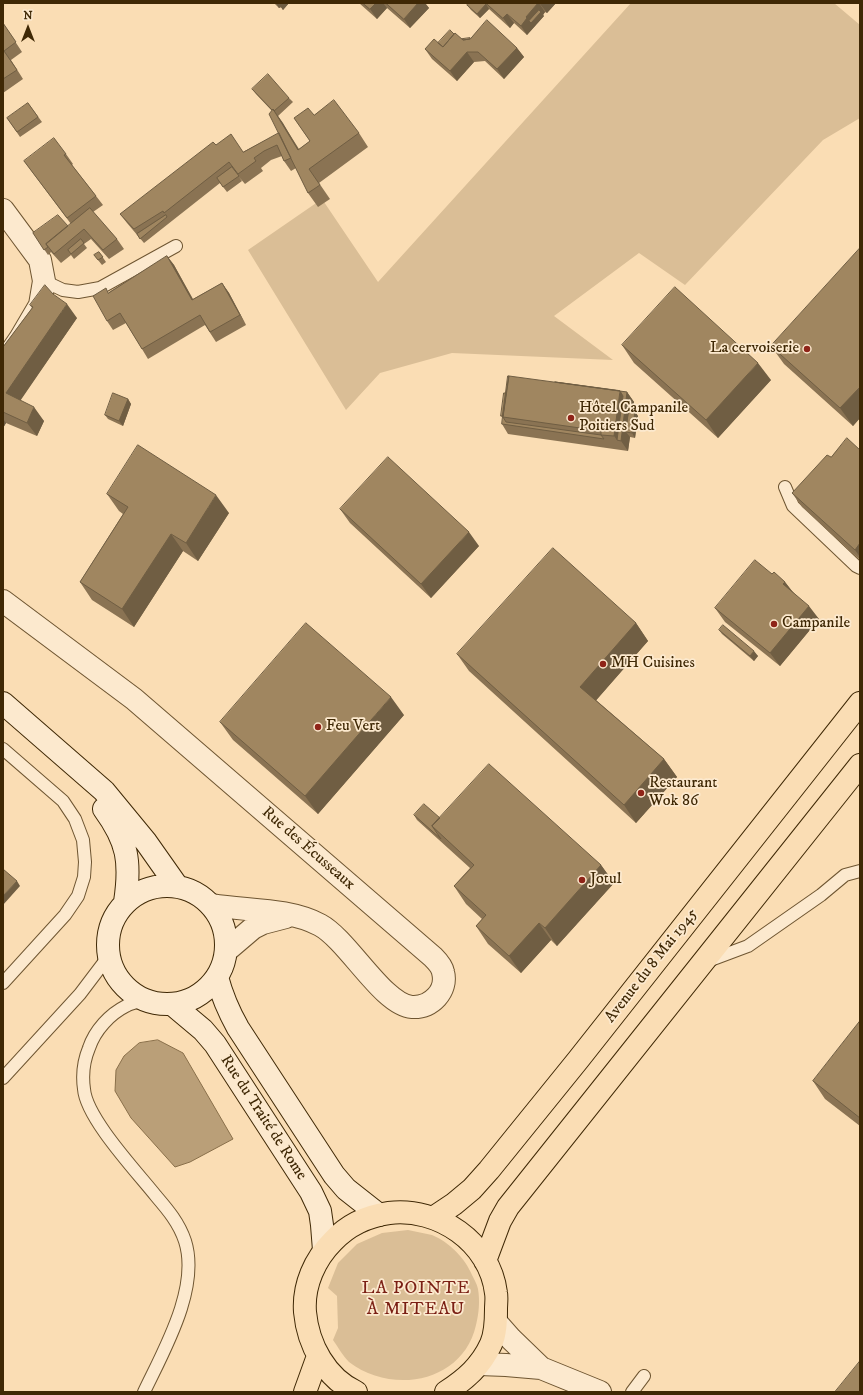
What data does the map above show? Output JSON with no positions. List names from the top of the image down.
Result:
{
  "streets": {
    "main road": ["Avenue du 8 Mai 1945"],
    "street": ["Rue des Écusseaux", "Rue du Traité de Rome"]
  },
  "crossings": [
    ["Rue des Écusseaux", "Rue du Traité de Rome"]
  ],
  "districts": ["LA POINTE À MITEAU"],
  "places": [
    "La cervoiserie",
    "Hôtel Campanile Poitiers Sud",
    "Campanile",
    "MH Cuisines",
    "Feu Vert",
    "Restaurant Wok 86",
    "Jotul"
  ],
  "north": "top"
}
